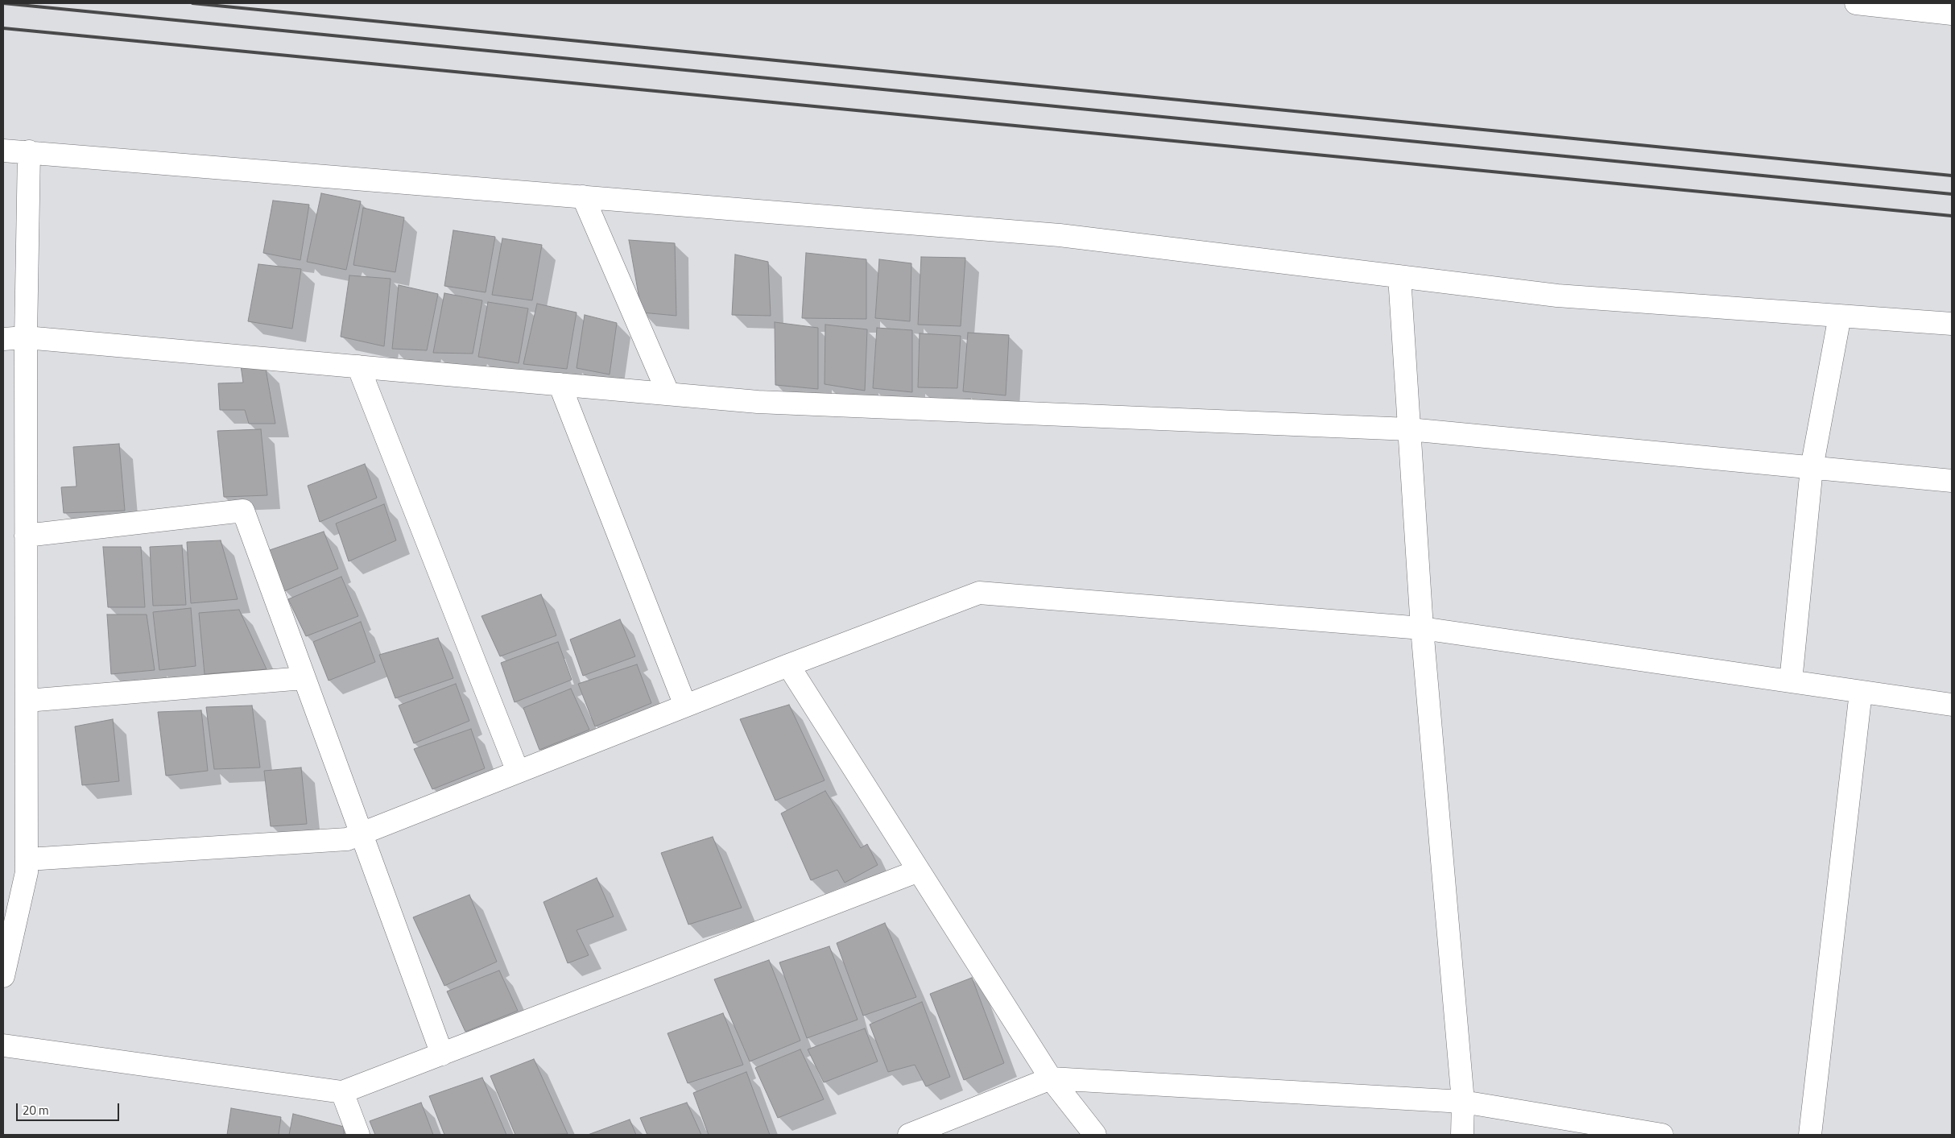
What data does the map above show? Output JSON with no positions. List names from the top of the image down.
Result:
{
  "scale_bar": "20 m"
}
